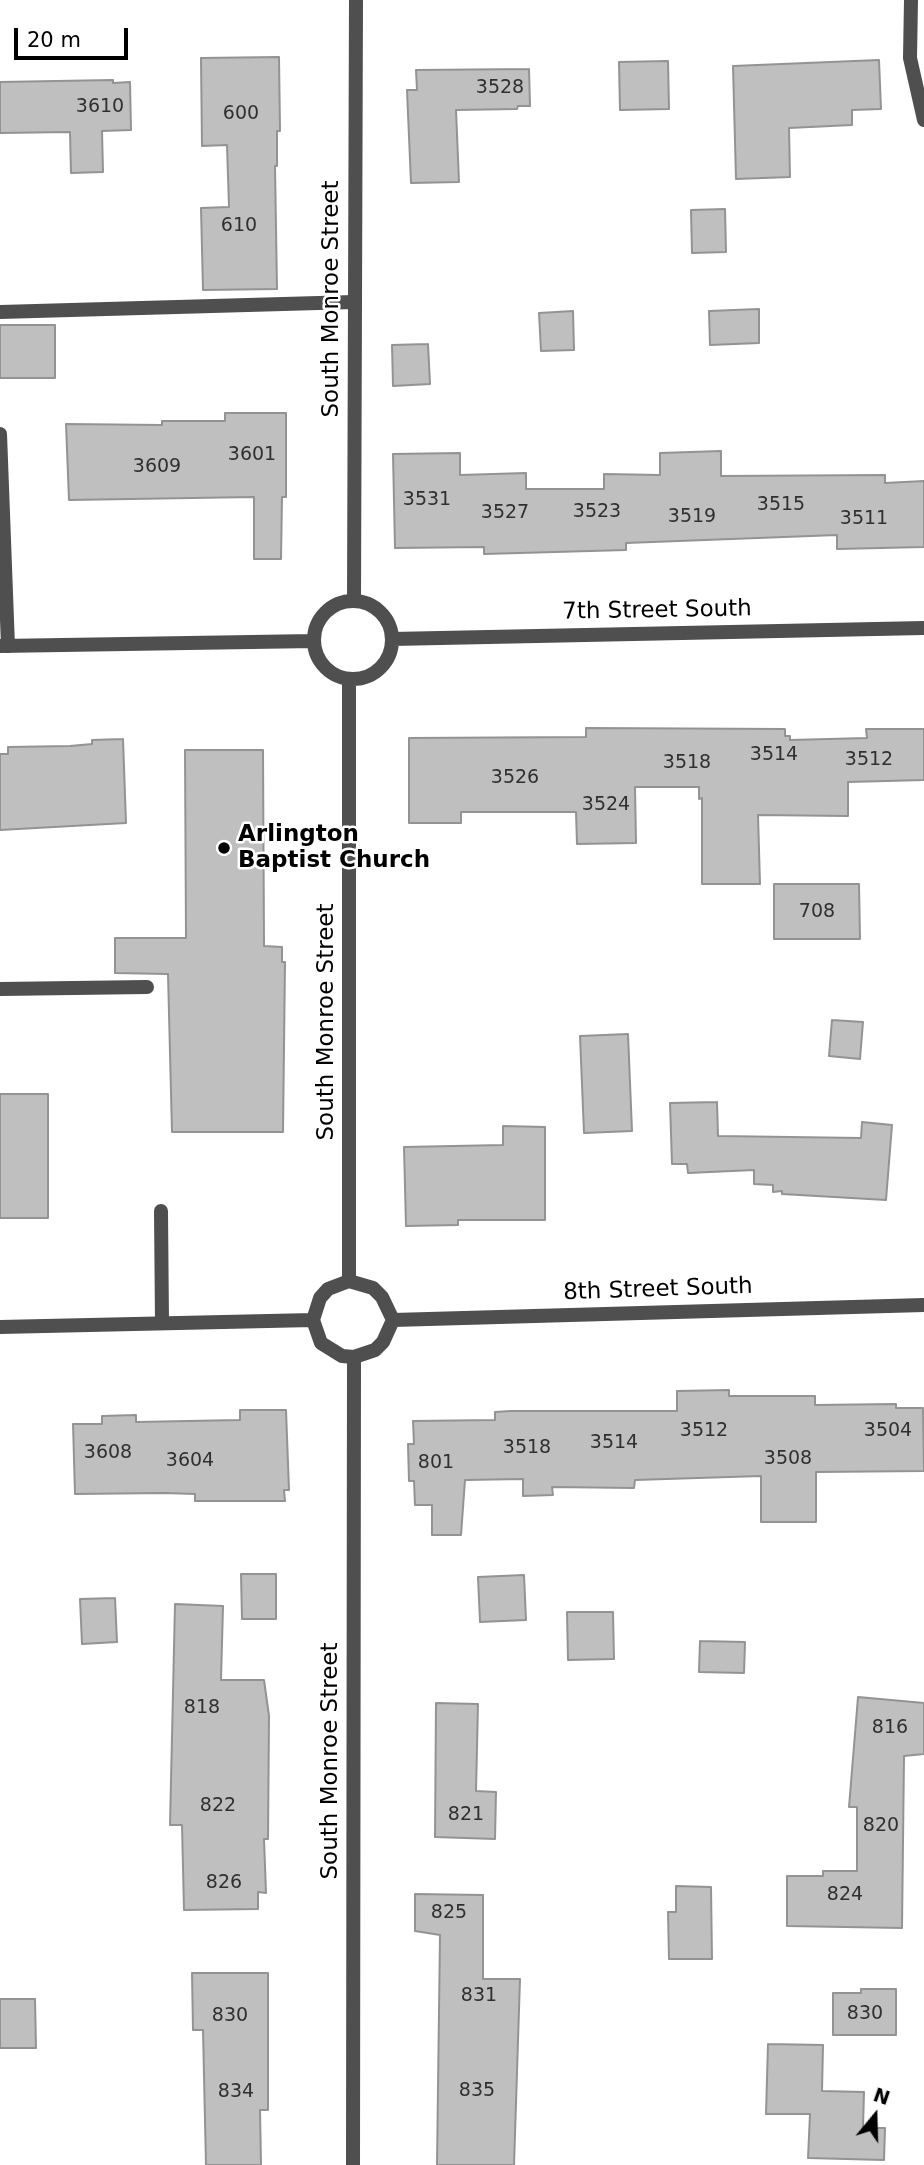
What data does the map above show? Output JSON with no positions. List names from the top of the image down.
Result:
{
  "streets": {
    "street": ["South Monroe Street", "7th Street South", "8th Street South"]
  },
  "crossings": [
    ["South Monroe Street", "7th Street South"],
    ["South Monroe Street", "8th Street South"]
  ],
  "places": ["Arlington Baptist Church"],
  "house_numbers": [
    "3528",
    "3610",
    "600",
    "610",
    "3601",
    "3609",
    "3531",
    "3515",
    "3523",
    "3527",
    "3519",
    "3511",
    "3514",
    "3512",
    "3518",
    "3526",
    "3524",
    "708",
    "3512",
    "3504",
    "3514",
    "3518",
    "3608",
    "3508",
    "3604",
    "801",
    "818",
    "816",
    "822",
    "821",
    "820",
    "826",
    "824",
    "825",
    "831",
    "830",
    "830",
    "835",
    "834"
  ],
  "scale_bar": "20 m",
  "north": "top"
}
